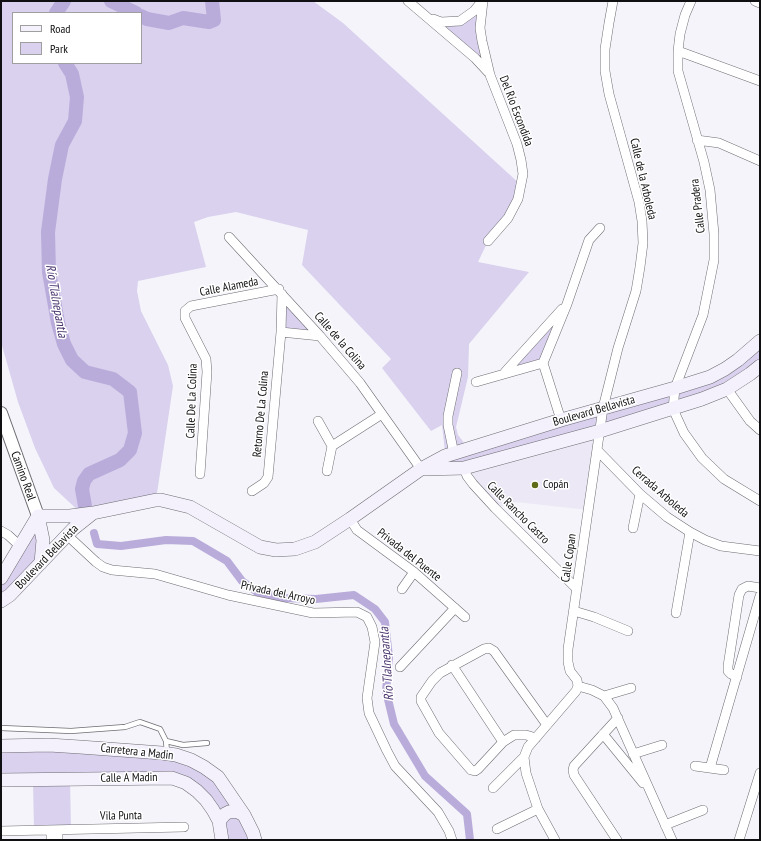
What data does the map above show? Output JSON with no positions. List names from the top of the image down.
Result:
{
  "streets": {
    "main road": ["Boulevard Bellavista", "Carretera a Madin", "Calle A Madin"],
    "street": [
      "Del Río Escondida",
      "Calle de la Arboleda",
      "Calle Pradera",
      "Calle Alameda",
      "Calle de la Colina",
      "Calle De La Colina",
      "Retorno De La Colina",
      "Camino Real",
      "Cerrada Arboleda",
      "Calle Rancho Castro",
      "Privada del Puente",
      "Calle Copan",
      "Privada del Arroyo",
      "Vila Punta"
    ]
  },
  "crossings": [
    ["Calle de la Arboleda", "Boulevard Bellavista"],
    ["Calle de la Arboleda", "Calle Copan"],
    ["Calle Pradera", "Boulevard Bellavista"],
    ["Calle Alameda", "Calle de la Colina"],
    ["Calle Alameda", "Calle De La Colina"],
    ["Calle Alameda", "Retorno De La Colina"],
    ["Calle de la Colina", "Boulevard Bellavista"],
    ["Calle de la Colina", "Retorno De La Colina"],
    ["Boulevard Bellavista", "Camino Real"],
    ["Boulevard Bellavista", "Calle Rancho Castro"],
    ["Boulevard Bellavista", "Privada del Puente"],
    ["Boulevard Bellavista", "Calle Copan"],
    ["Boulevard Bellavista", "Privada del Arroyo"],
    ["Cerrada Arboleda", "Calle Copan"],
    ["Calle Rancho Castro", "Calle Copan"]
  ],
  "water": ["Río Tlalnepantla"],
  "places": ["Copán"],
  "legend": ["Road", "Park"]
}
